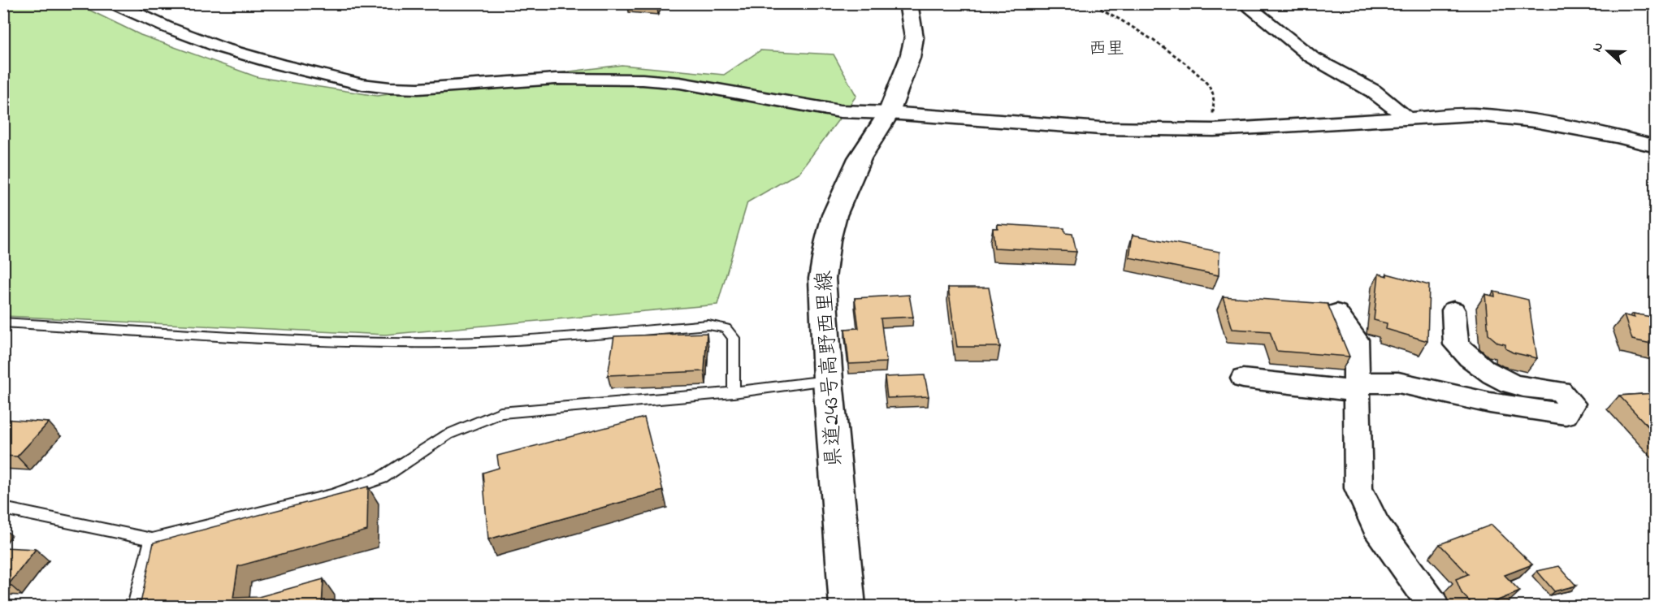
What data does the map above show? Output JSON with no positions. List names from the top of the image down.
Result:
{
  "streets": {
    "main road": ["県道243号高野西里線"]
  },
  "districts": ["西里"],
  "north": "left"
}
